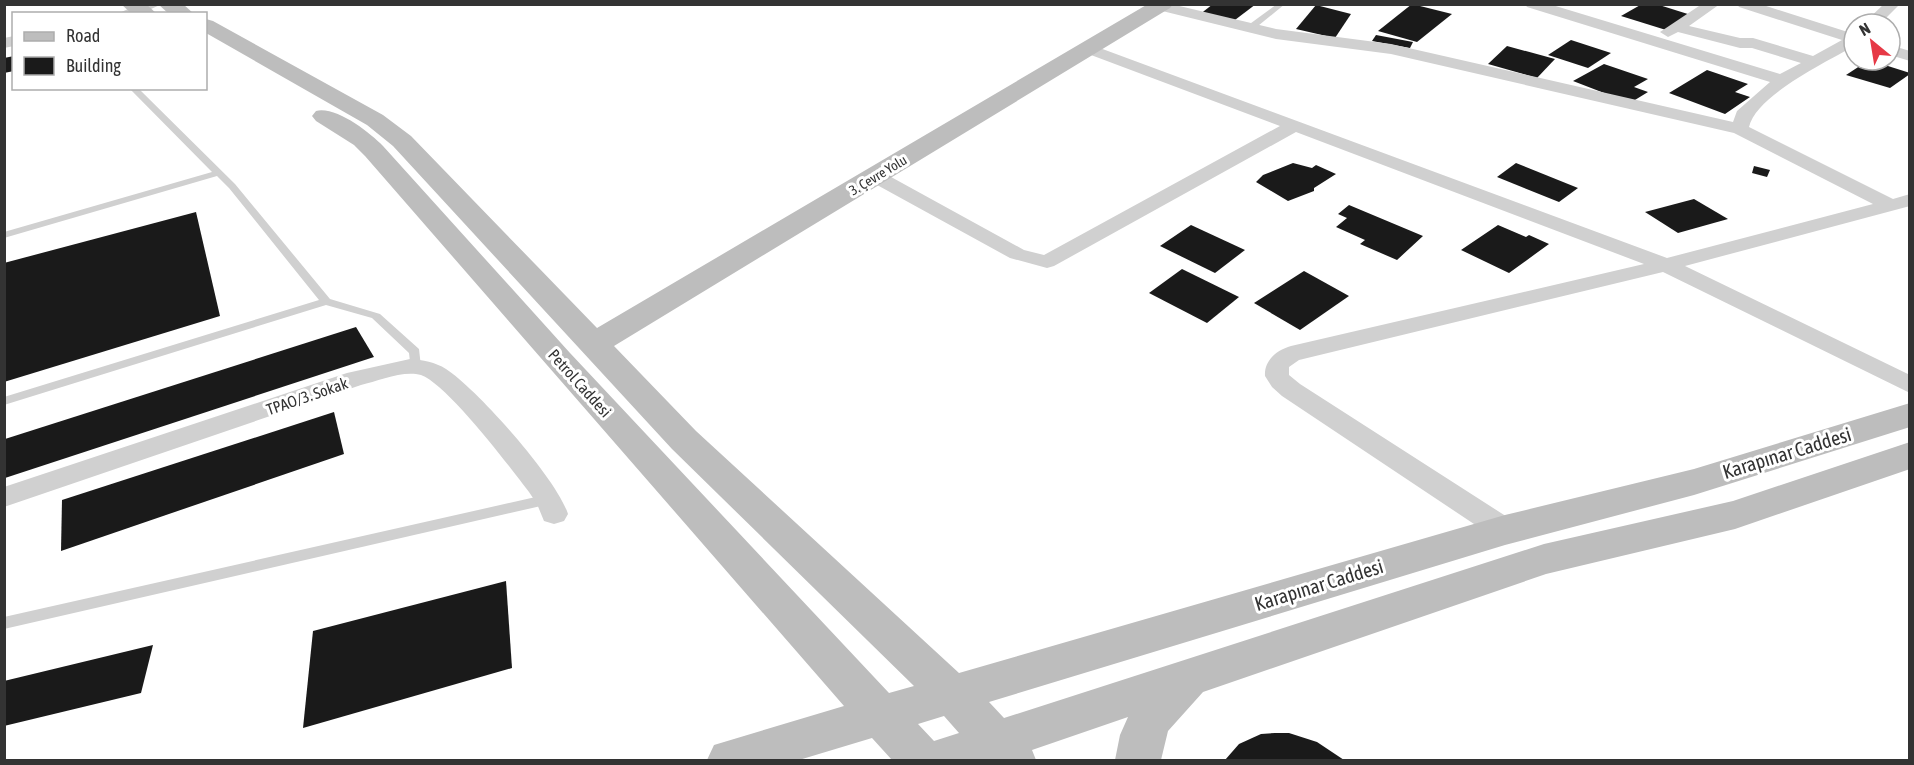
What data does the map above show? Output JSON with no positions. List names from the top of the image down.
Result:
{
  "streets": {
    "main road": ["3. Çevre Yolu", "Petrol Caddesi", "Karapınar Caddesi"],
    "street": ["TPAO/3. Sokak"]
  },
  "crossings": [
    ["3. Çevre Yolu", "Petrol Caddesi"],
    ["Petrol Caddesi", "Karapınar Caddesi"]
  ],
  "legend": ["Road", "Building"],
  "north": "top left"
}
